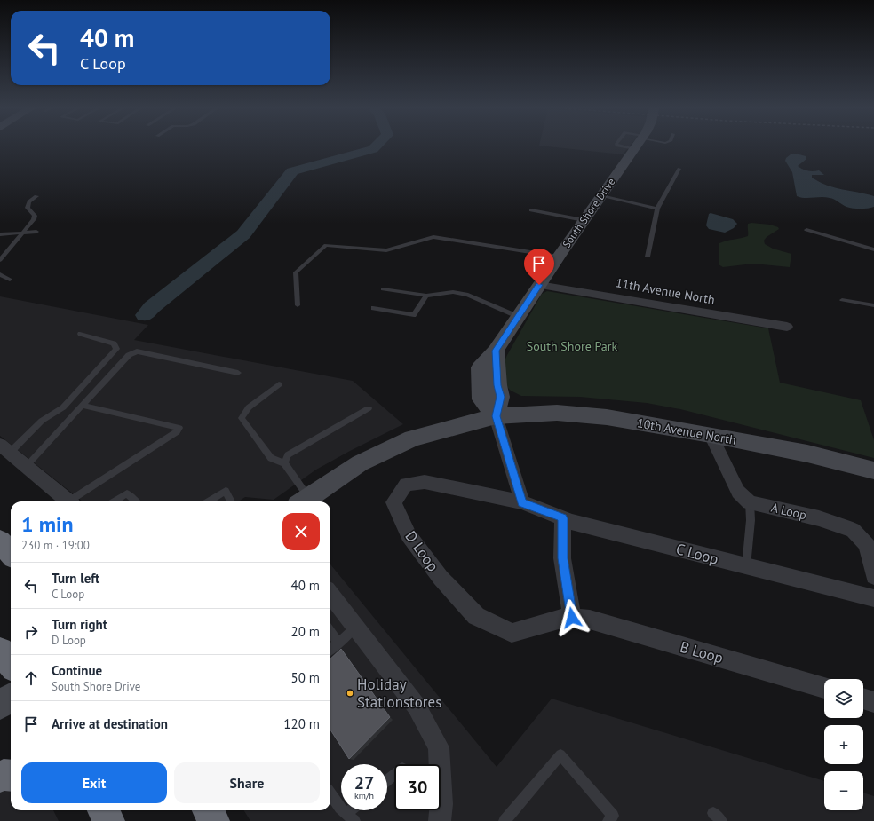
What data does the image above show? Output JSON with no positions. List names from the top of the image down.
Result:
{
  "streets": {
    "street": [
      "South Shore Drive",
      "11th Avenue North",
      "10th Avenue North",
      "A Loop",
      "D Loop",
      "C Loop",
      "B Loop"
    ]
  },
  "crossings": [
    ["South Shore Drive", "11th Avenue North"],
    ["South Shore Drive", "10th Avenue North"],
    ["D Loop", "C Loop"],
    ["D Loop", "B Loop"]
  ],
  "parks": ["South Shore Park"],
  "places": ["Holiday Stationstores"],
  "page": {
    "turn": ["40 m", "C Loop"],
    "heading": ["1 min", "230 m · 19:00"],
    "list": [
      {
        "name": "Turn left",
        "note": "C Loop",
        "value": "40 m"
      },
      {
        "name": "Turn right",
        "note": "D Loop",
        "value": "20 m"
      },
      {
        "name": "Continue",
        "note": "South Shore Drive",
        "value": "50 m"
      },
      {
        "name": "Arrive at destination",
        "value": "120 m"
      }
    ],
    "map_buttons": ["+", "−"],
    "buttons": ["Exit", "Share"],
    "speed": "27 km/h",
    "limit": "30"
  }
}
